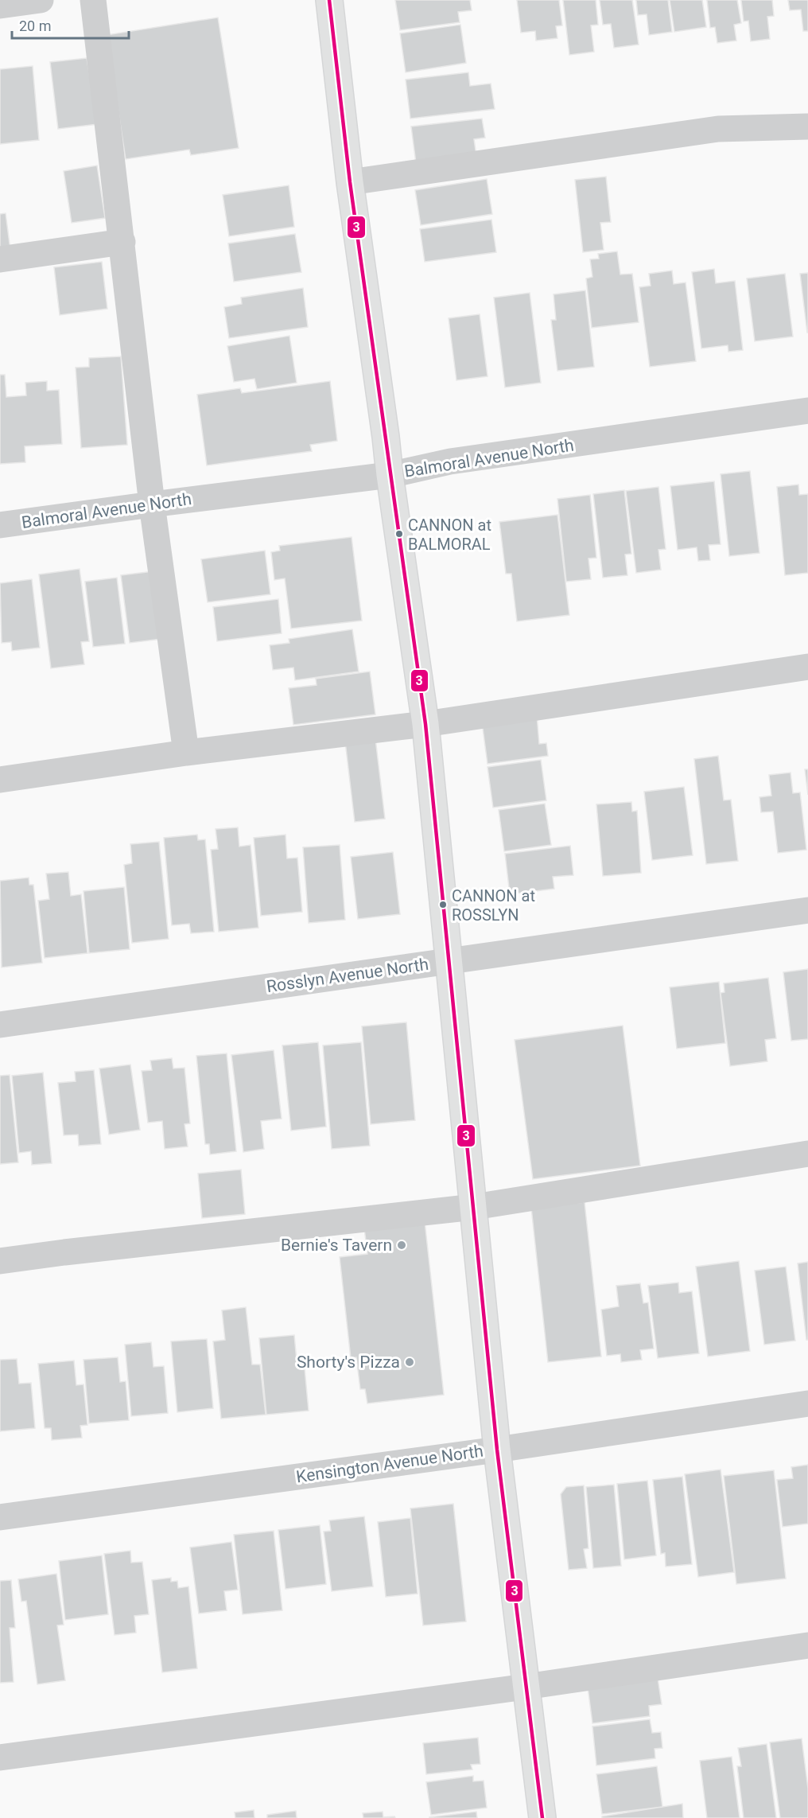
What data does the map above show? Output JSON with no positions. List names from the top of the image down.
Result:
{
  "streets": {
    "street": ["Balmoral Avenue North", "Rosslyn Avenue North", "Kensington Avenue North"]
  },
  "places": [
    "CANNON at BALMORAL",
    "CANNON at ROSSLYN",
    "Bernie's Tavern",
    "Shorty's Pizza"
  ],
  "lines": ["transit line 3"],
  "scale_bar": "20 m"
}
